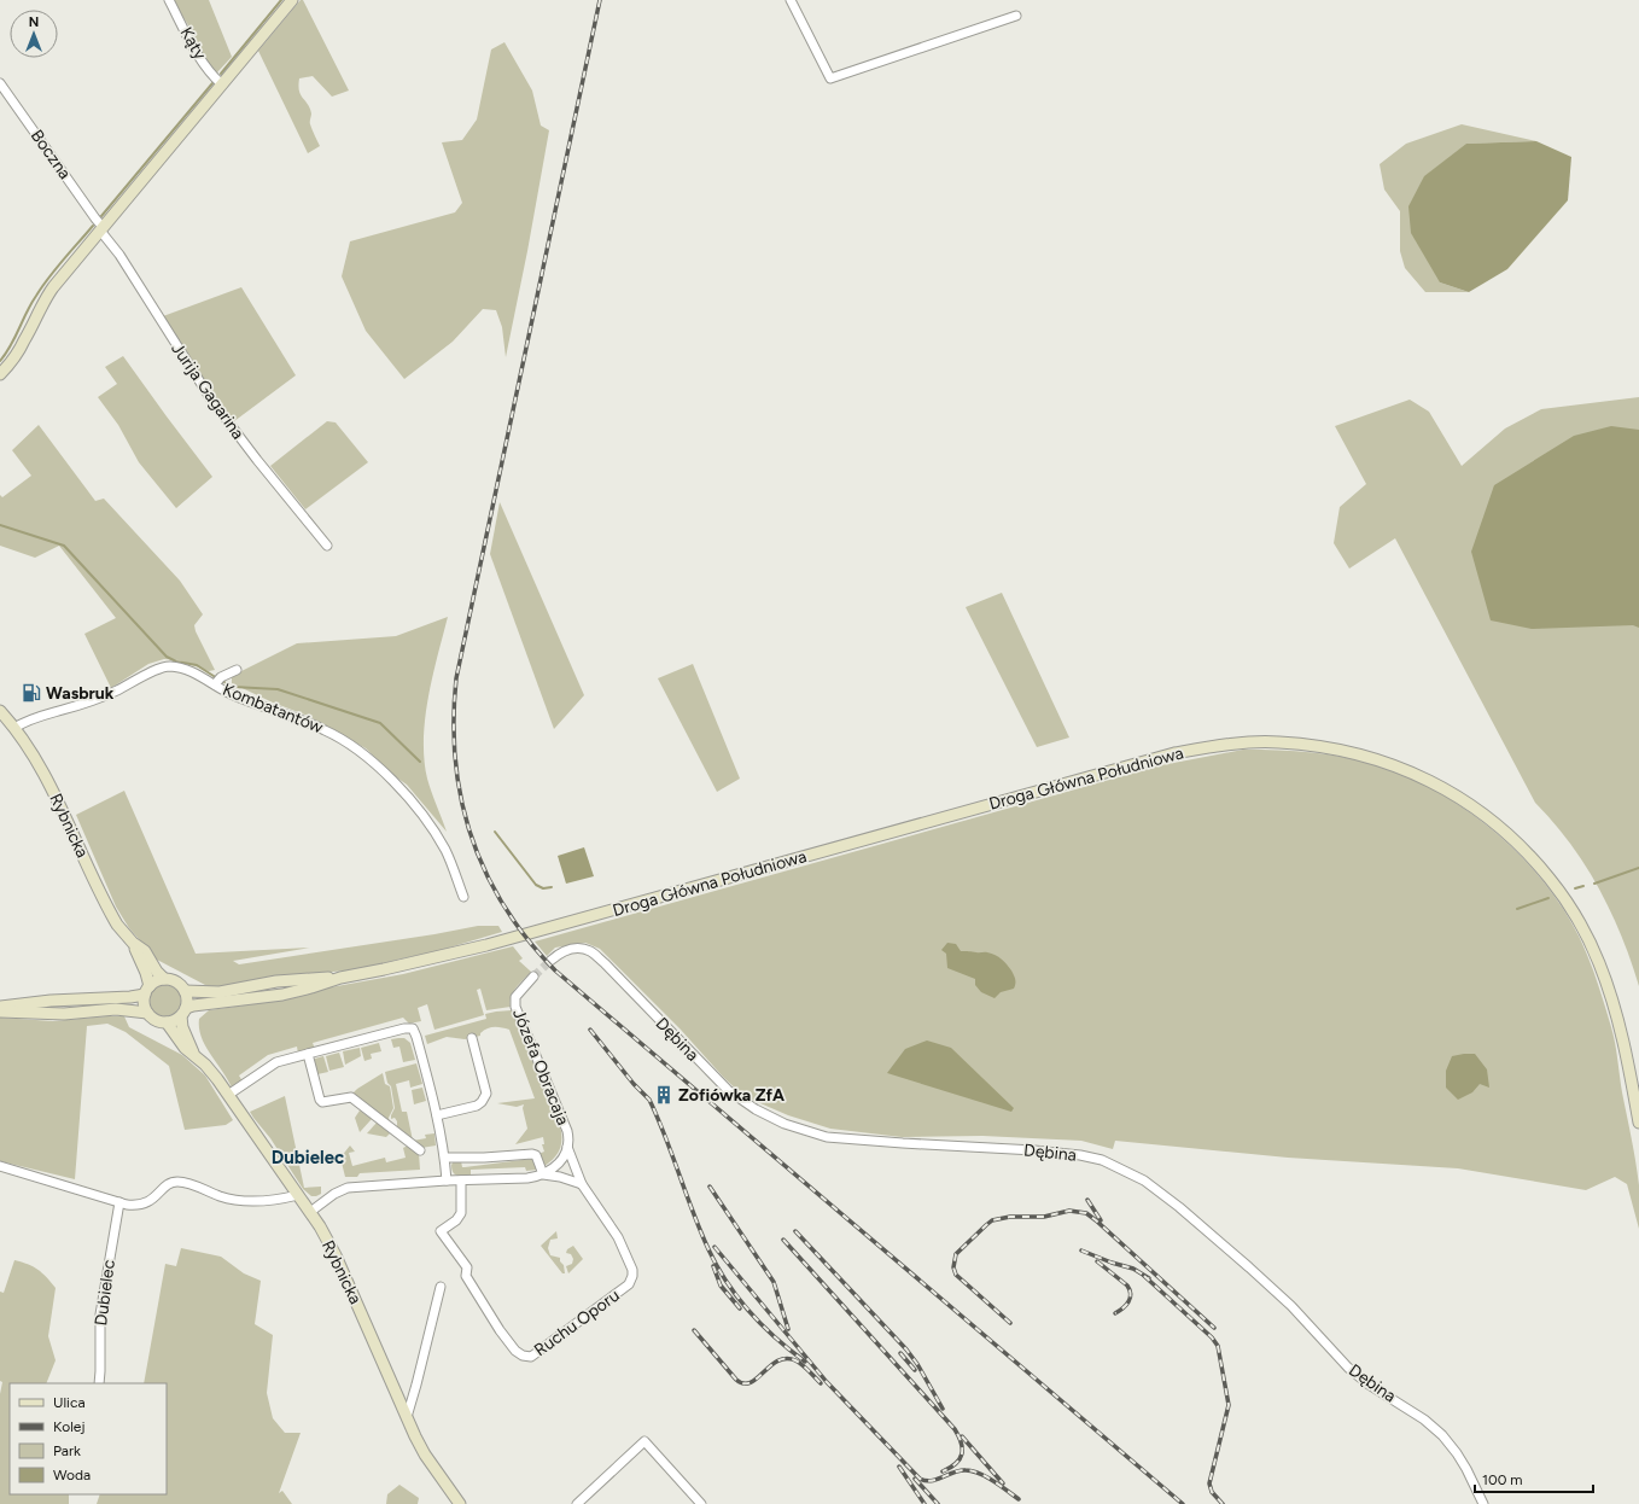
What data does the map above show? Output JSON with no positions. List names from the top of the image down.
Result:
{
  "streets": {
    "main road": ["Droga Główna Południowa", "Rybnicka"],
    "street": [
      "Kąty",
      "Boczna",
      "Jurija Gagarina",
      "Kombatantów",
      "Dębina",
      "Józefa Obracaja",
      "Dubielec",
      "Ruchu Oporu"
    ]
  },
  "crossings": [
    ["Boczna", "Jurija Gagarina"],
    ["Kombatantów", "Rybnicka"],
    ["Droga Główna Południowa", "Rybnicka"],
    ["Józefa Obracaja", "Ruchu Oporu"]
  ],
  "districts": ["Dubielec"],
  "places": {
    "fuel station": ["Wasbruk"],
    "building": ["Zofiówka ZfA"]
  },
  "legend": [
    "Ulica",
    "Kolej",
    "Park",
    "Woda"
  ],
  "scale_bar": "100 m",
  "north": "top"
}
